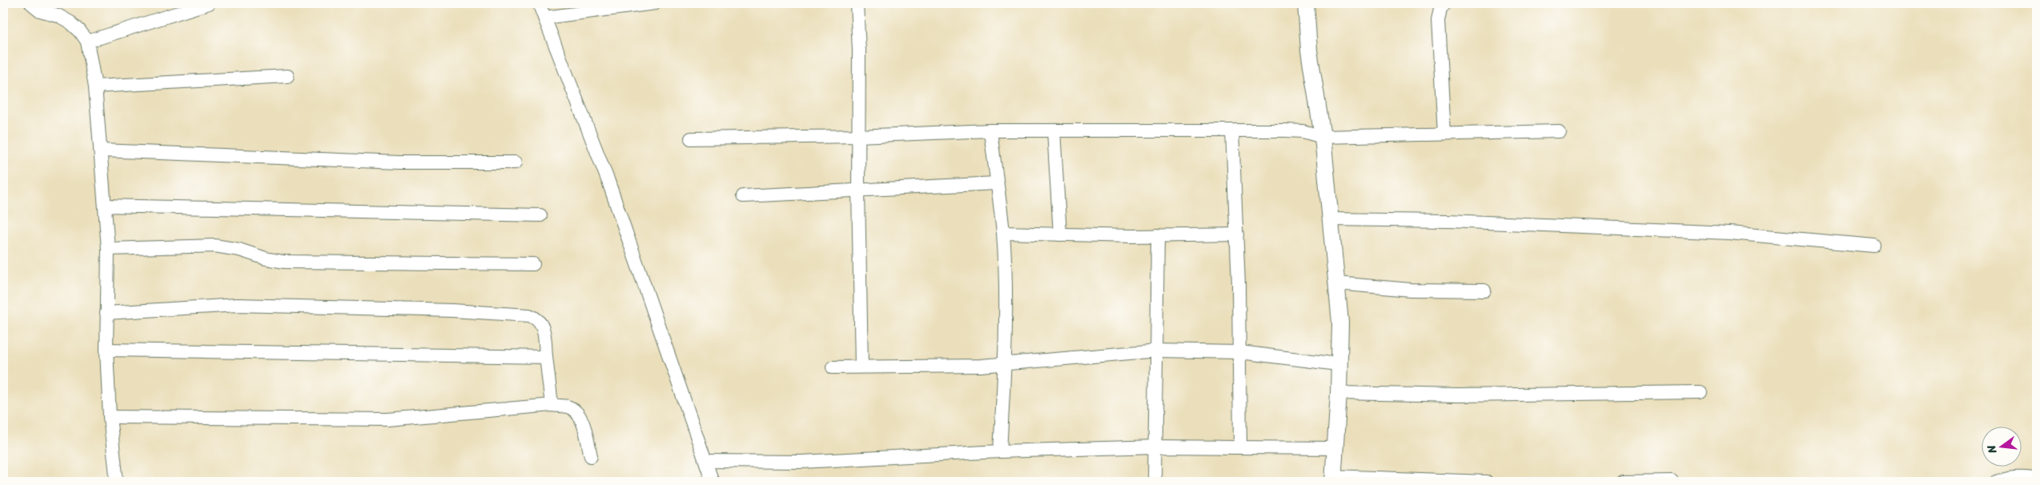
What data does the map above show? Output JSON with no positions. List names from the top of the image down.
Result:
{
  "north": "left"
}
